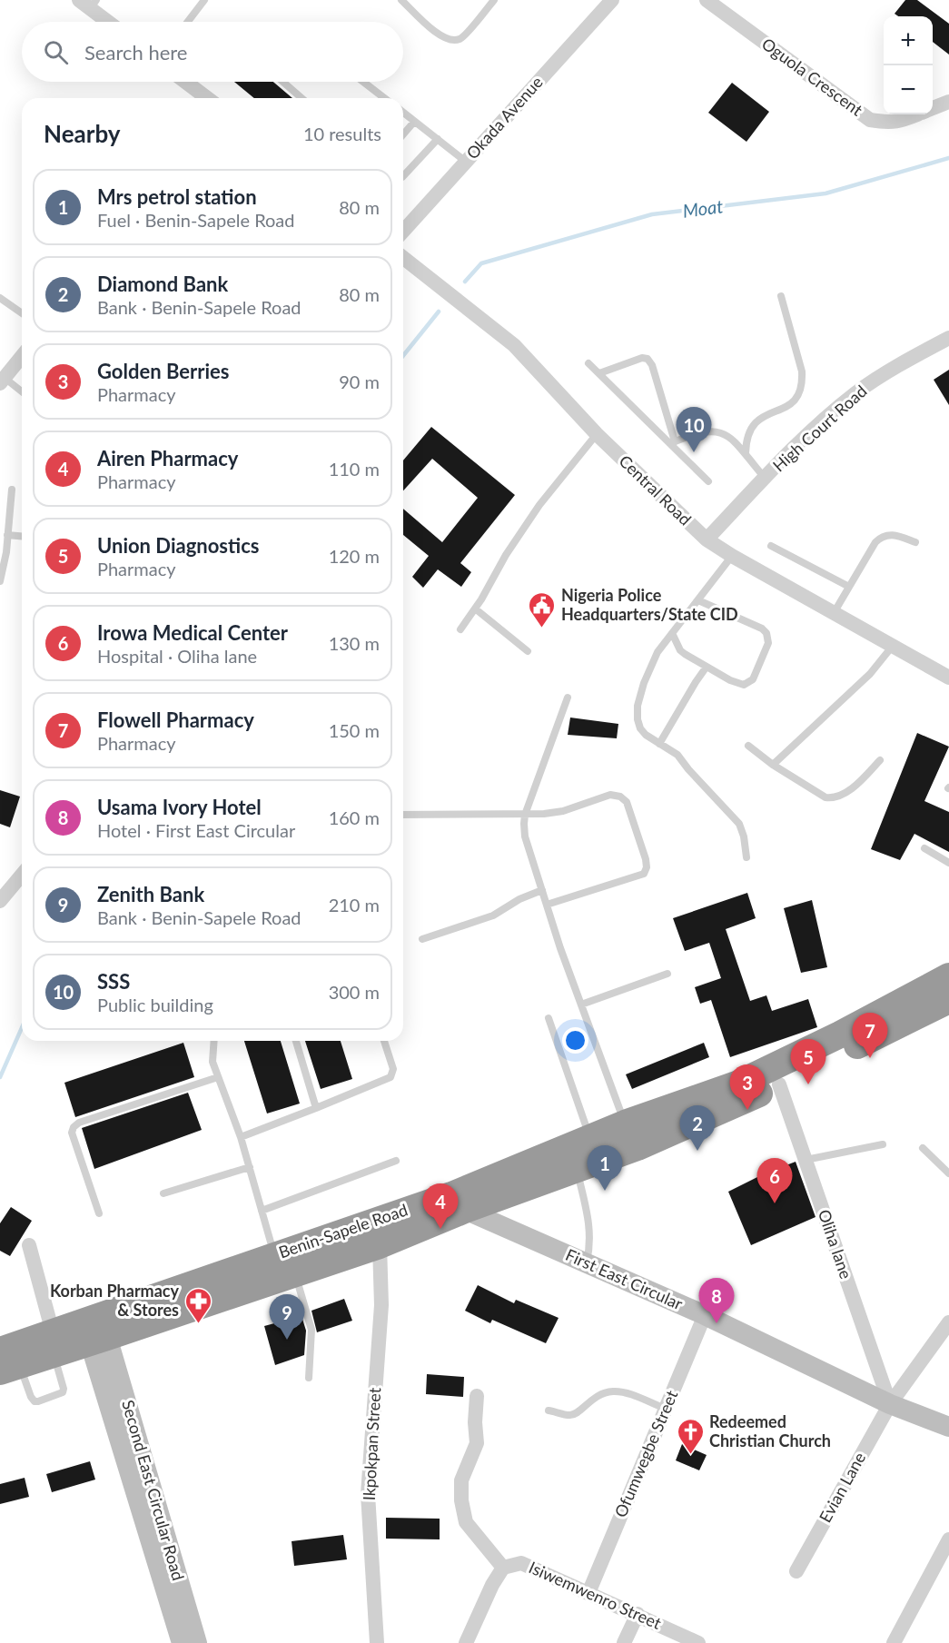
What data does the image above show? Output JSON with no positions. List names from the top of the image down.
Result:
{
  "streets": {
    "highway": ["Benin-Sapele Road"],
    "main road": ["First East Circular", "Second East Circular Road"],
    "street": [
      "Oguola Crescent",
      "Okada Avenue",
      "High Court Road",
      "Central Road",
      "Oliha lane",
      "Ikpokpan Street",
      "Ofumwegbe Street",
      "Evian Lane",
      "Isiwemwenro Street"
    ]
  },
  "crossings": [
    ["High Court Road", "Central Road"],
    ["Benin-Sapele Road", "Oliha lane"],
    ["Benin-Sapele Road", "First East Circular"],
    ["Benin-Sapele Road", "Ikpokpan Street"],
    ["Benin-Sapele Road", "Second East Circular Road"],
    ["Oliha lane", "First East Circular"],
    ["Oliha lane", "Evian Lane"],
    ["First East Circular", "Ofumwegbe Street"],
    ["First East Circular", "Evian Lane"],
    ["Ofumwegbe Street", "Isiwemwenro Street"]
  ],
  "water": ["Moat"],
  "places": {
    "public building": ["Nigeria Police Headquarters/State CID"],
    "pharmacy": ["Korban Pharmacy & Stores"],
    "church": ["Redeemed Christian Church"]
  },
  "page": {
    "map_buttons": ["+", "−"],
    "search": "Search here",
    "heading": ["Nearby", "10 results"],
    "list": [
      {
        "mark": "1",
        "name": "Mrs petrol station",
        "note": "Fuel · Benin-Sapele Road",
        "value": "80 m"
      },
      {
        "mark": "2",
        "name": "Diamond Bank",
        "note": "Bank · Benin-Sapele Road",
        "value": "80 m"
      },
      {
        "mark": "3",
        "name": "Golden Berries",
        "note": "Pharmacy",
        "value": "90 m"
      },
      {
        "mark": "4",
        "name": "Airen Pharmacy",
        "note": "Pharmacy",
        "value": "110 m"
      },
      {
        "mark": "5",
        "name": "Union Diagnostics",
        "note": "Pharmacy",
        "value": "120 m"
      },
      {
        "mark": "6",
        "name": "Irowa Medical Center",
        "note": "Hospital · Oliha lane",
        "value": "130 m"
      },
      {
        "mark": "7",
        "name": "Flowell Pharmacy",
        "note": "Pharmacy",
        "value": "150 m"
      },
      {
        "mark": "8",
        "name": "Usama Ivory Hotel",
        "note": "Hotel · First East Circular",
        "value": "160 m"
      },
      {
        "mark": "9",
        "name": "Zenith Bank",
        "note": "Bank · Benin-Sapele Road",
        "value": "210 m"
      },
      {
        "mark": "10",
        "name": "SSS",
        "note": "Public building",
        "value": "300 m"
      }
    ],
    "pins": [
      "10",
      "7",
      "5",
      "3",
      "2",
      "1",
      "6",
      "4",
      "8",
      "9"
    ]
  }
}
